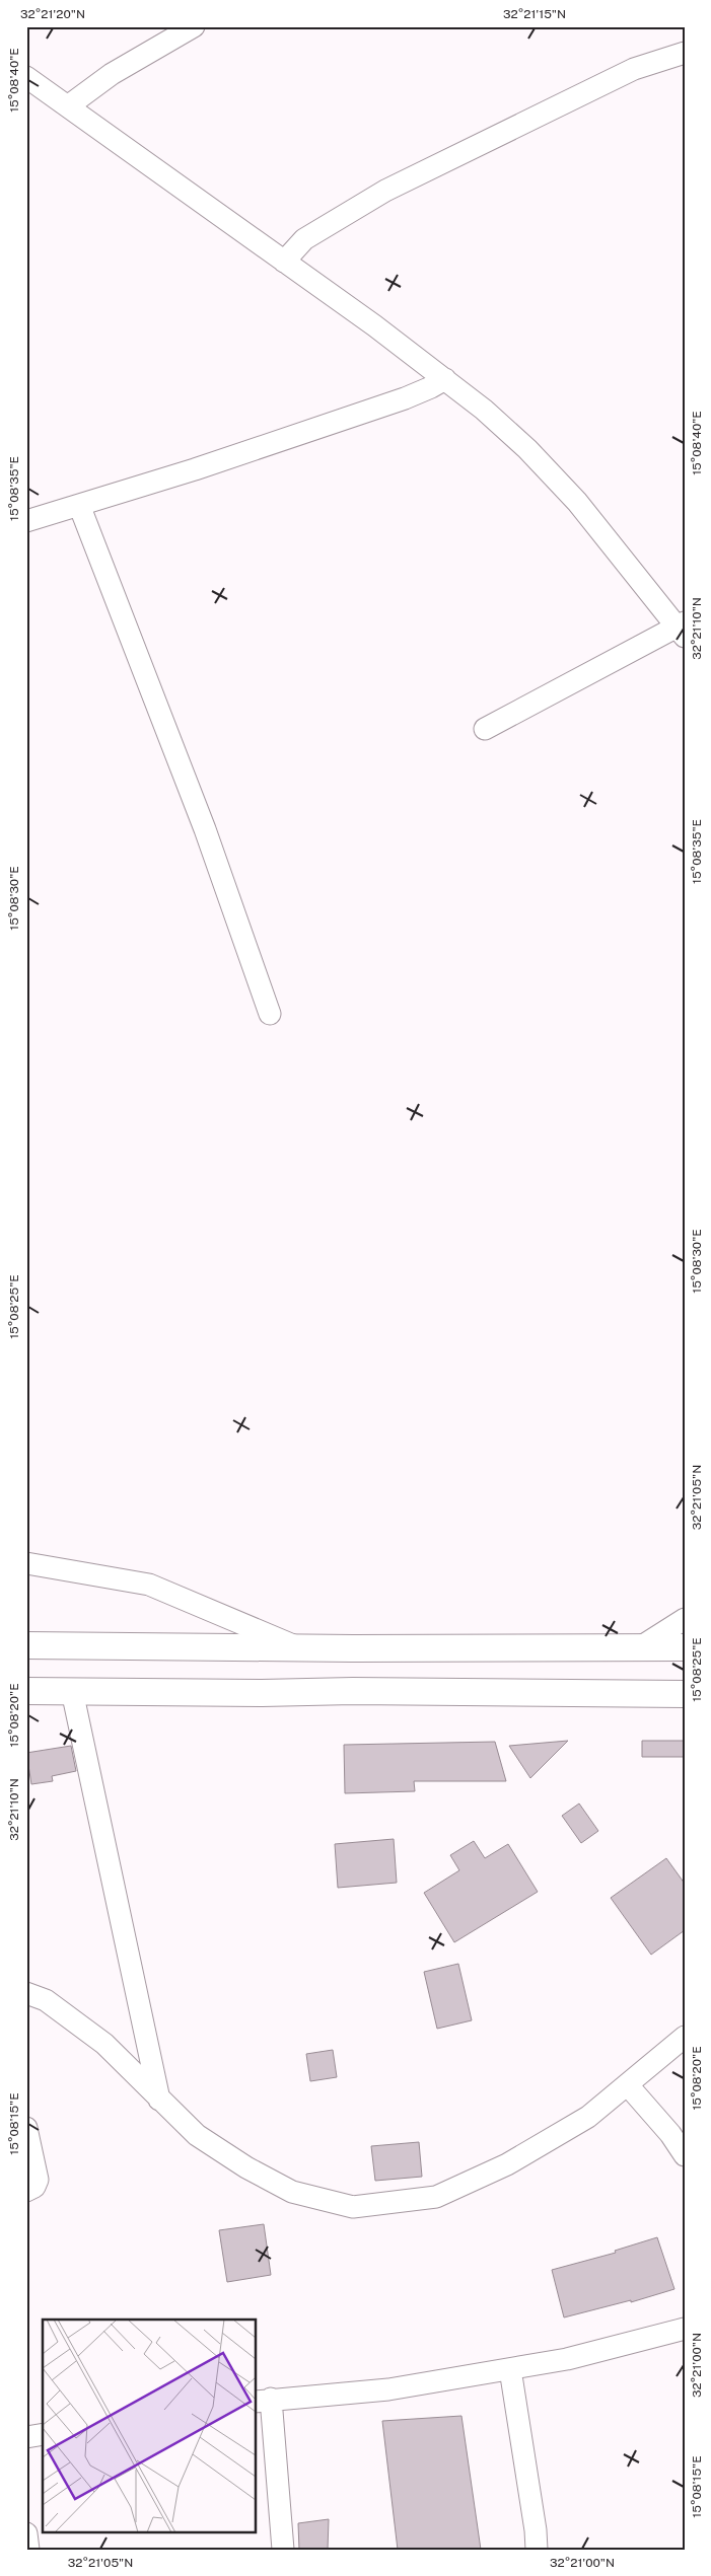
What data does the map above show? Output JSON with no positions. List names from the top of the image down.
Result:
{
  "coordinates": [
    "32°21'20\"N",
    "32°21'15\"N",
    "15°08'40\"E",
    "15°08'35\"E",
    "32°21'10\"N",
    "15°08'30\"E",
    "15°08'25\"E",
    "32°21'05\"N",
    "15°08'20\"E",
    "15°08'15\"E",
    "32°21'00\"N"
  ]
}
